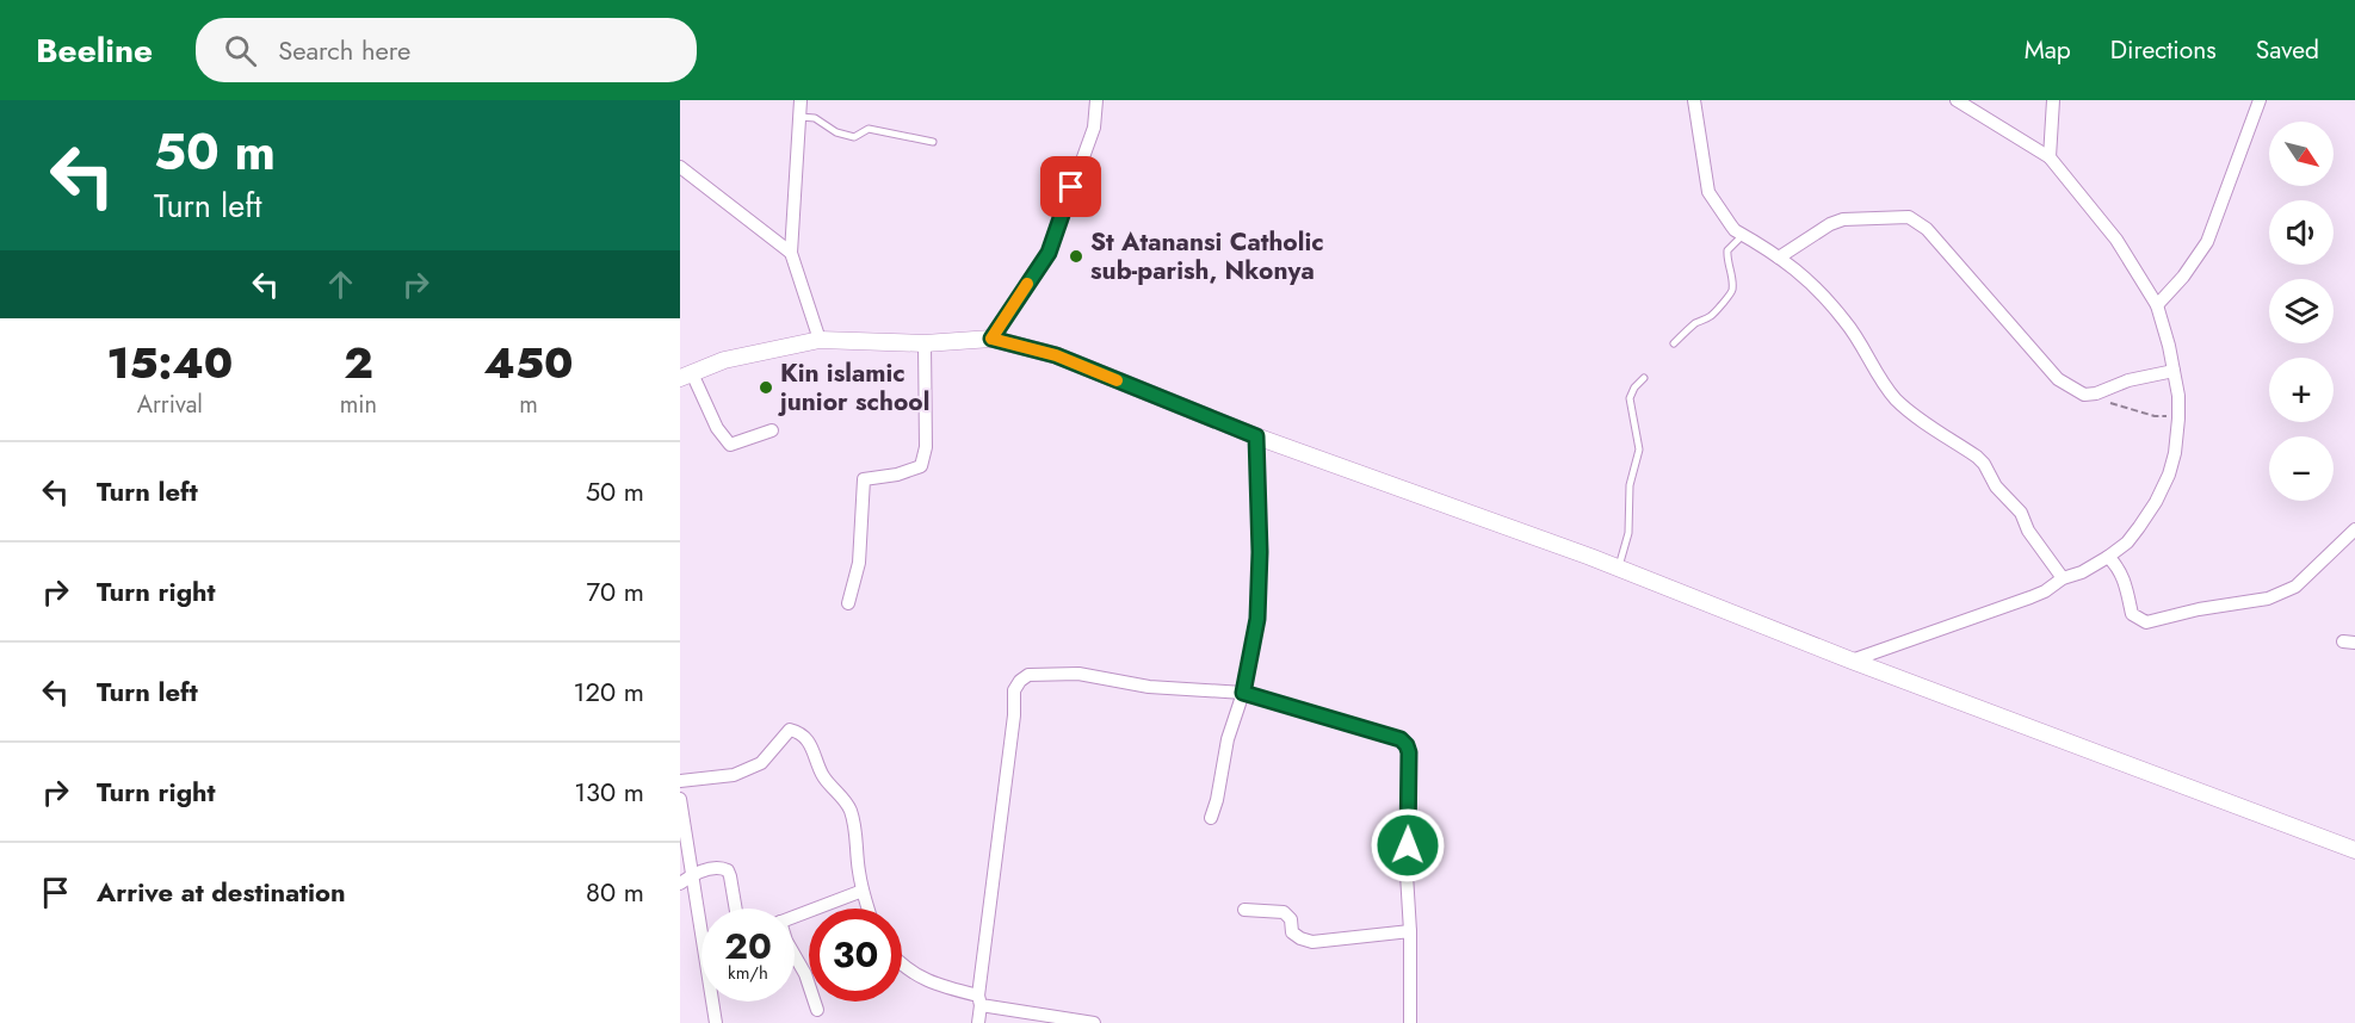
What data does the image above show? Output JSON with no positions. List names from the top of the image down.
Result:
{
  "places": ["St Atanansi Catholic sub-parish, Nkonya", "Kin islamic junior school"],
  "north": "bottom right",
  "page": {
    "header": "Beeline",
    "search": "Search here",
    "nav": ["Map", "Directions", "Saved"],
    "turn": ["50 m", "Turn left"],
    "map_buttons": ["+", "−"],
    "eta": [
      "15:40",
      "Arrival",
      "2",
      "min",
      "450",
      "m"
    ],
    "list": [
      {
        "name": "Turn left",
        "value": "50 m"
      },
      {
        "name": "Turn right",
        "value": "70 m"
      },
      {
        "name": "Turn left",
        "value": "120 m"
      },
      {
        "name": "Turn right",
        "value": "130 m"
      },
      {
        "name": "Arrive at destination",
        "value": "80 m"
      }
    ],
    "speed": "20 km/h",
    "limit": "30"
  }
}
